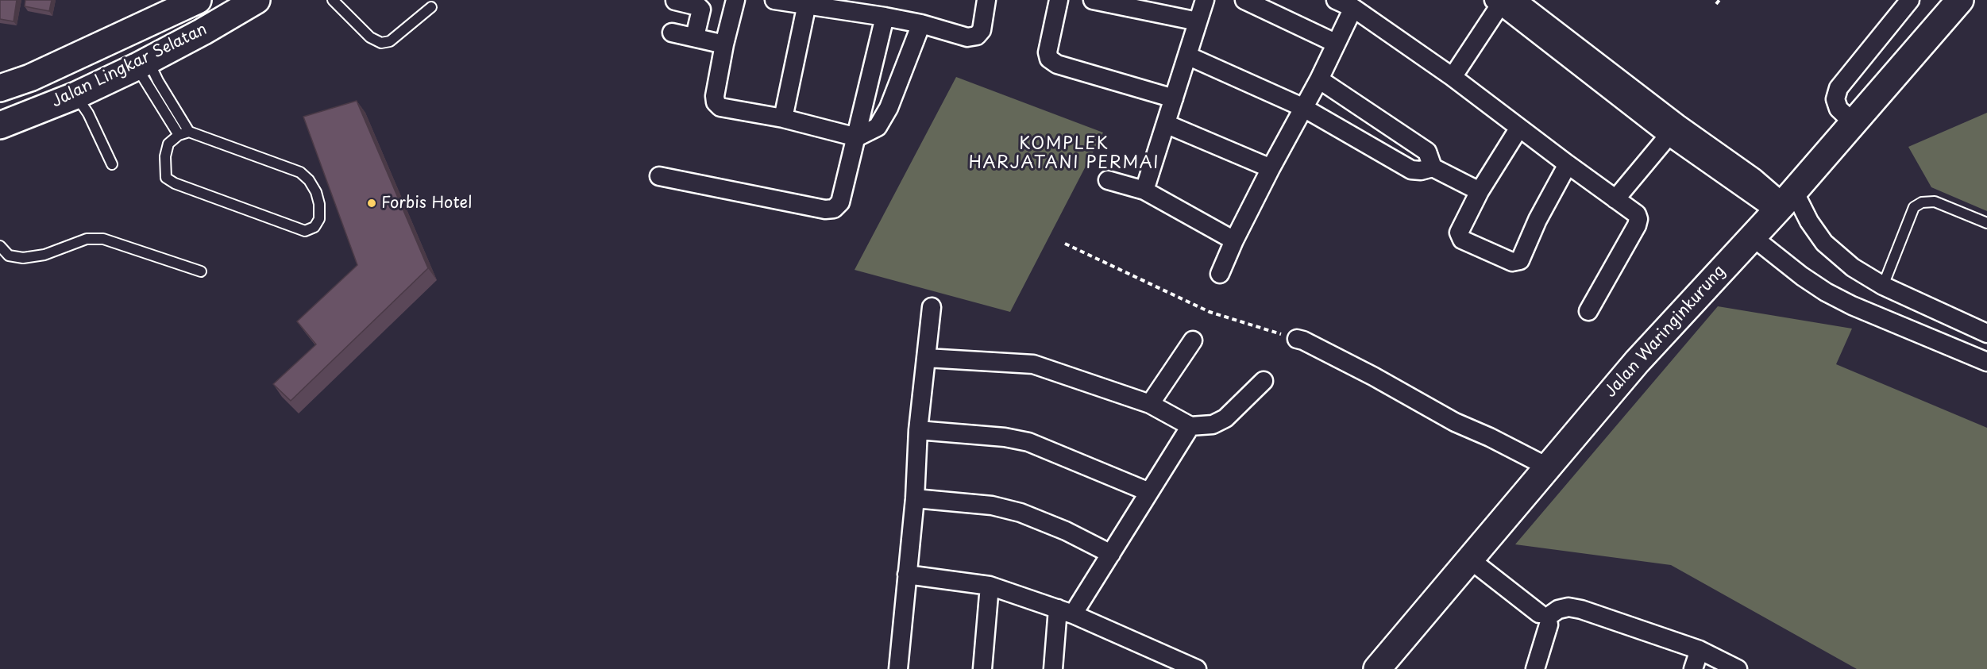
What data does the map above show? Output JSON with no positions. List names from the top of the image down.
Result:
{
  "streets": {
    "main road": ["Jalan Lingkar Selatan", "Jalan Waringinkurung"]
  },
  "districts": ["KOMPLEK HARJATANI PERMAI"],
  "places": ["Forbis Hotel"]
}
